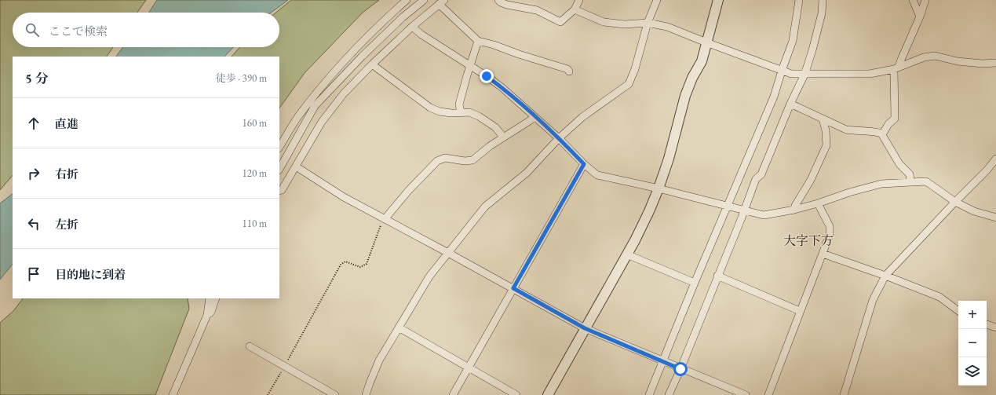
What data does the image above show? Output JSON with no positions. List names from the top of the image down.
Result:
{
  "districts": ["大字下方"],
  "page": {
    "search": "ここで検索",
    "heading": ["5 分", "徒歩 · 390 m"],
    "list": [
      ["直進", "160 m"],
      ["右折", "120 m"],
      ["左折", "110 m"],
      "目的地に到着"
    ],
    "map_buttons": ["+", "−"]
  }
}
